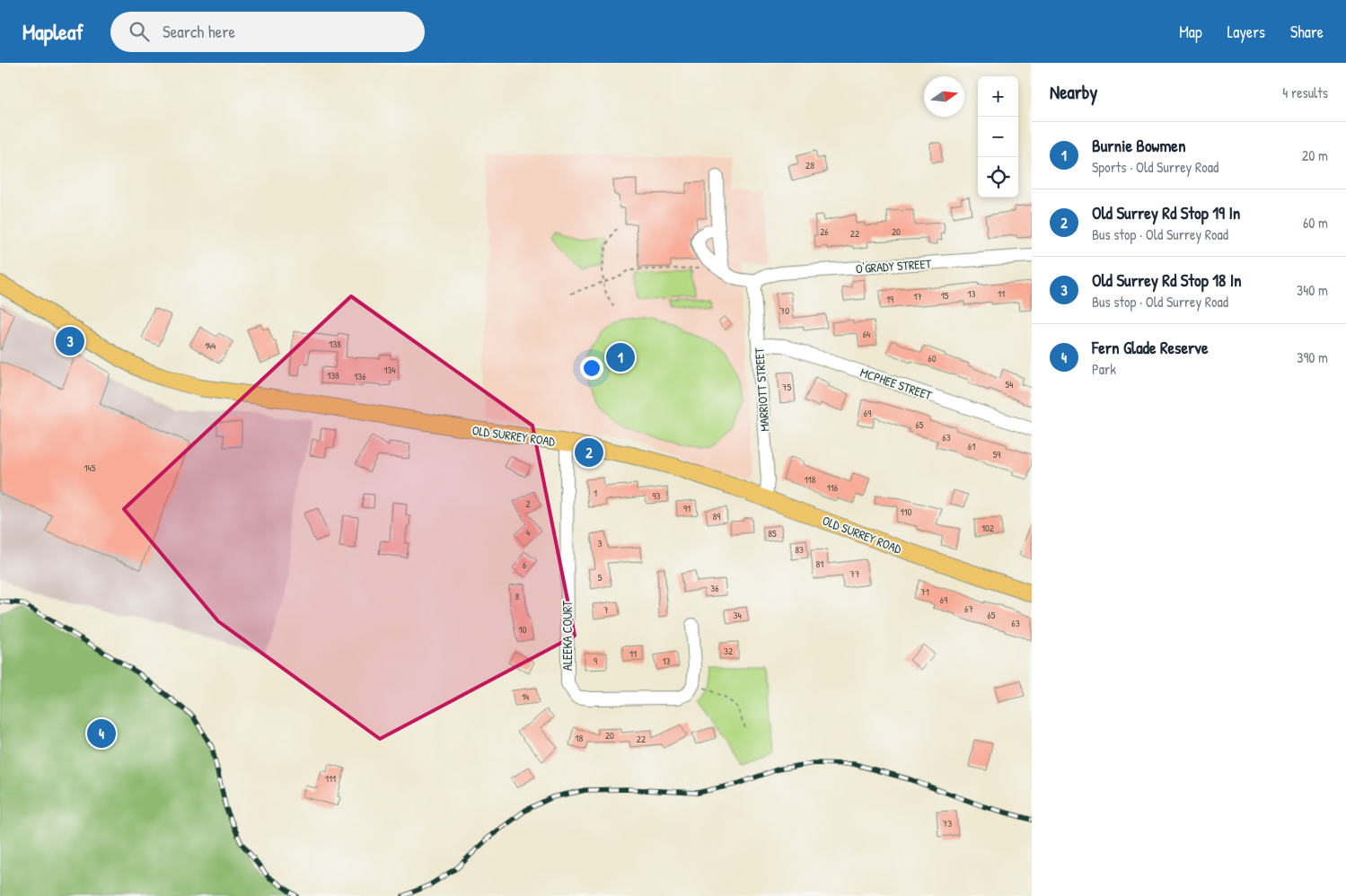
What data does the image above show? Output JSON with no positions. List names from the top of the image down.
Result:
{
  "streets": {
    "main road": ["OLD SURREY ROAD"],
    "street": [
      "O'GRADY STREET",
      "MCPHEE STREET",
      "MARRIOTT STREET",
      "ALEEKA COURT"
    ]
  },
  "crossings": [
    ["O'GRADY STREET", "MARRIOTT STREET"],
    ["MCPHEE STREET", "MARRIOTT STREET"],
    ["MARRIOTT STREET", "OLD SURREY ROAD"],
    ["OLD SURREY ROAD", "ALEEKA COURT"]
  ],
  "house_numbers": [
    "28",
    "26",
    "20",
    "22",
    "13",
    "11",
    "15",
    "17",
    "19",
    "70",
    "64",
    "138",
    "144",
    "60",
    "134",
    "138",
    "136",
    "54",
    "75",
    "69",
    "65",
    "63",
    "61",
    "59",
    "145",
    "118",
    "116",
    "1",
    "93",
    "2",
    "91",
    "110",
    "89",
    "102",
    "4",
    "85",
    "3",
    "83",
    "81",
    "6",
    "77",
    "5",
    "36",
    "71",
    "8",
    "69",
    "67",
    "7",
    "34",
    "65",
    "63",
    "10",
    "32",
    "11",
    "9",
    "13",
    "14",
    "20",
    "18",
    "22",
    "111",
    "73"
  ],
  "north": "right",
  "page": {
    "header": "Mapleaf",
    "search": "Search here",
    "nav": ["Map", "Layers", "Share"],
    "heading": ["Nearby", "4 results"],
    "map_buttons": ["+", "−"],
    "list": [
      {
        "mark": "1",
        "name": "Burnie Bowmen",
        "note": "Sports · Old Surrey Road",
        "value": "20 m"
      },
      {
        "mark": "2",
        "name": "Old Surrey Rd Stop 19 In",
        "note": "Bus stop · Old Surrey Road",
        "value": "60 m"
      },
      {
        "mark": "3",
        "name": "Old Surrey Rd Stop 18 In",
        "note": "Bus stop · Old Surrey Road",
        "value": "340 m"
      },
      {
        "mark": "4",
        "name": "Fern Glade Reserve",
        "note": "Park",
        "value": "390 m"
      }
    ],
    "pins": [
      "3",
      "1",
      "2",
      "4"
    ]
  }
}
